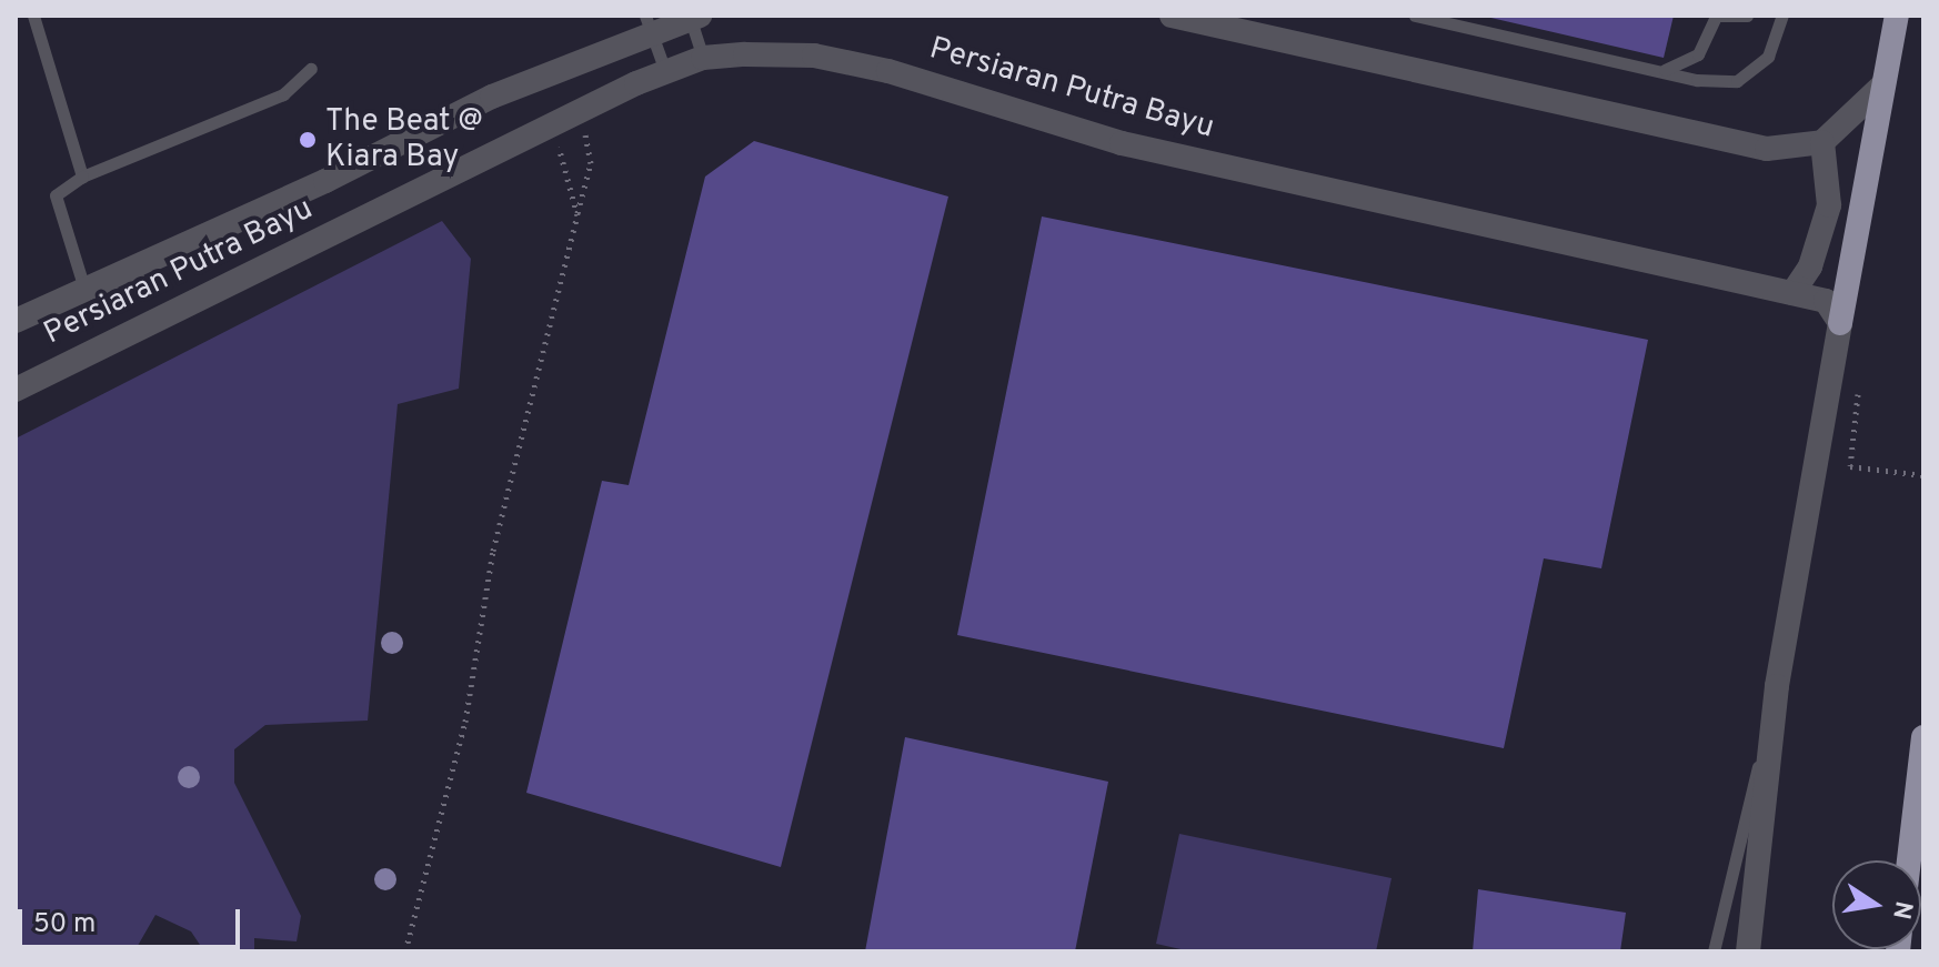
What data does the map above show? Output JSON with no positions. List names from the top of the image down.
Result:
{
  "streets": {
    "street": ["Persiaran Putra Bayu"]
  },
  "places": ["The Beat @ Kiara Bay"],
  "scale_bar": "50 m",
  "north": "right"
}
